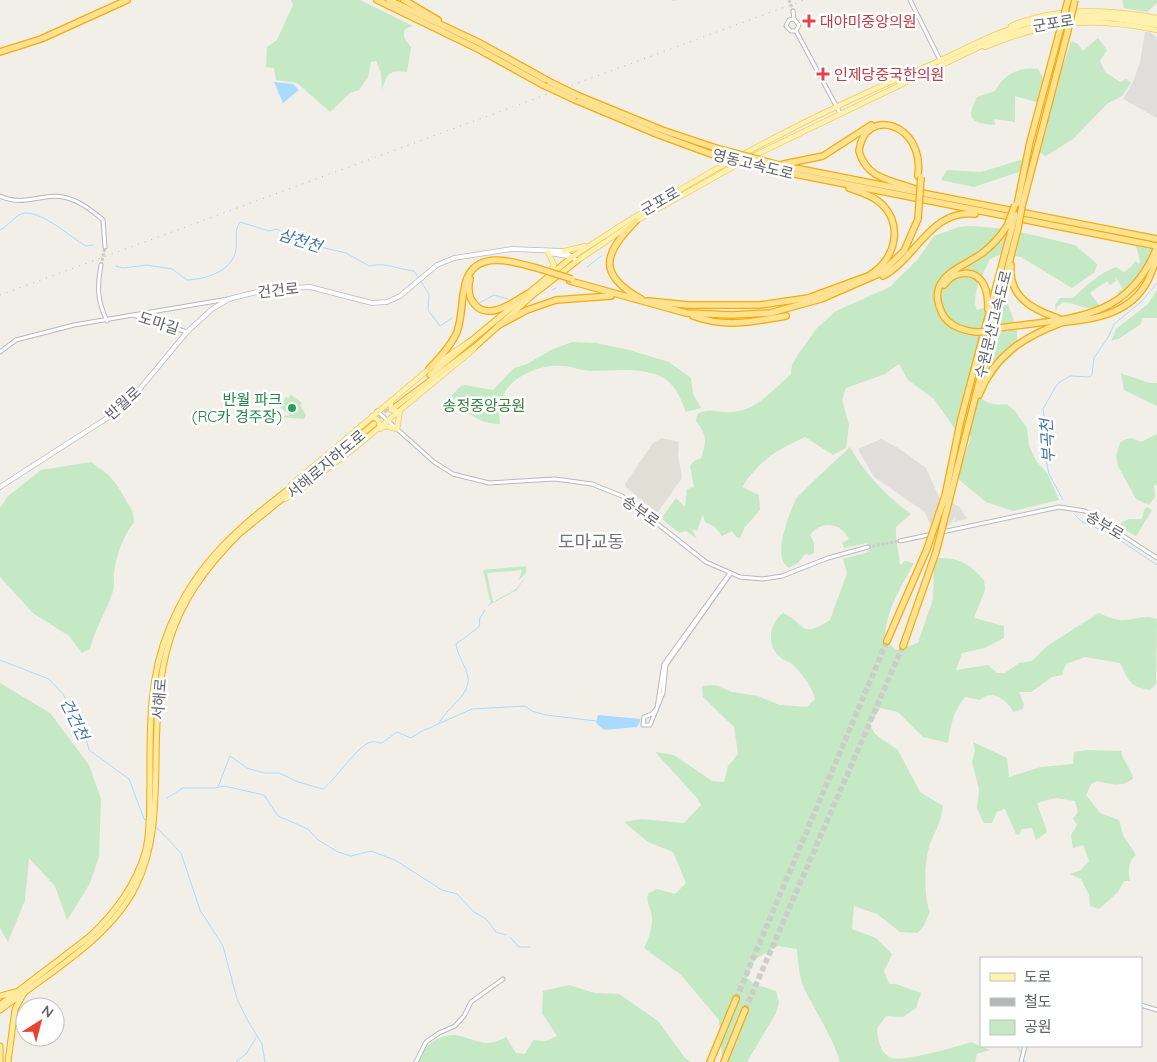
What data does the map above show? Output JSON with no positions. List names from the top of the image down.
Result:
{
  "streets": {
    "highway": [
      "군포로",
      "영동고속도로",
      "수원문산고속도로",
      "서해로지하도로",
      "서해로"
    ],
    "main road": ["건건로", "반월로"],
    "street": ["도마길", "송부로"]
  },
  "crossings": [
    ["군포로", "건건로"],
    ["군포로", "송부로"],
    ["군포로", "서해로"],
    ["건건로", "도마길"],
    ["건건로", "반월로"],
    ["도마길", "반월로"],
    ["서해로지하도로", "서해로"],
    ["송부로", "서해로"]
  ],
  "districts": ["도마교동"],
  "water": ["삼천천", "부곡천", "건건천"],
  "parks": ["송정중앙공원"],
  "places": {
    "health": ["대야미중앙의원", "인제당중국한의원"],
    "other": ["반월 파크 (RC카 경주장)"]
  },
  "legend": ["도로", "철도", "공원"],
  "north": "top right"
}
